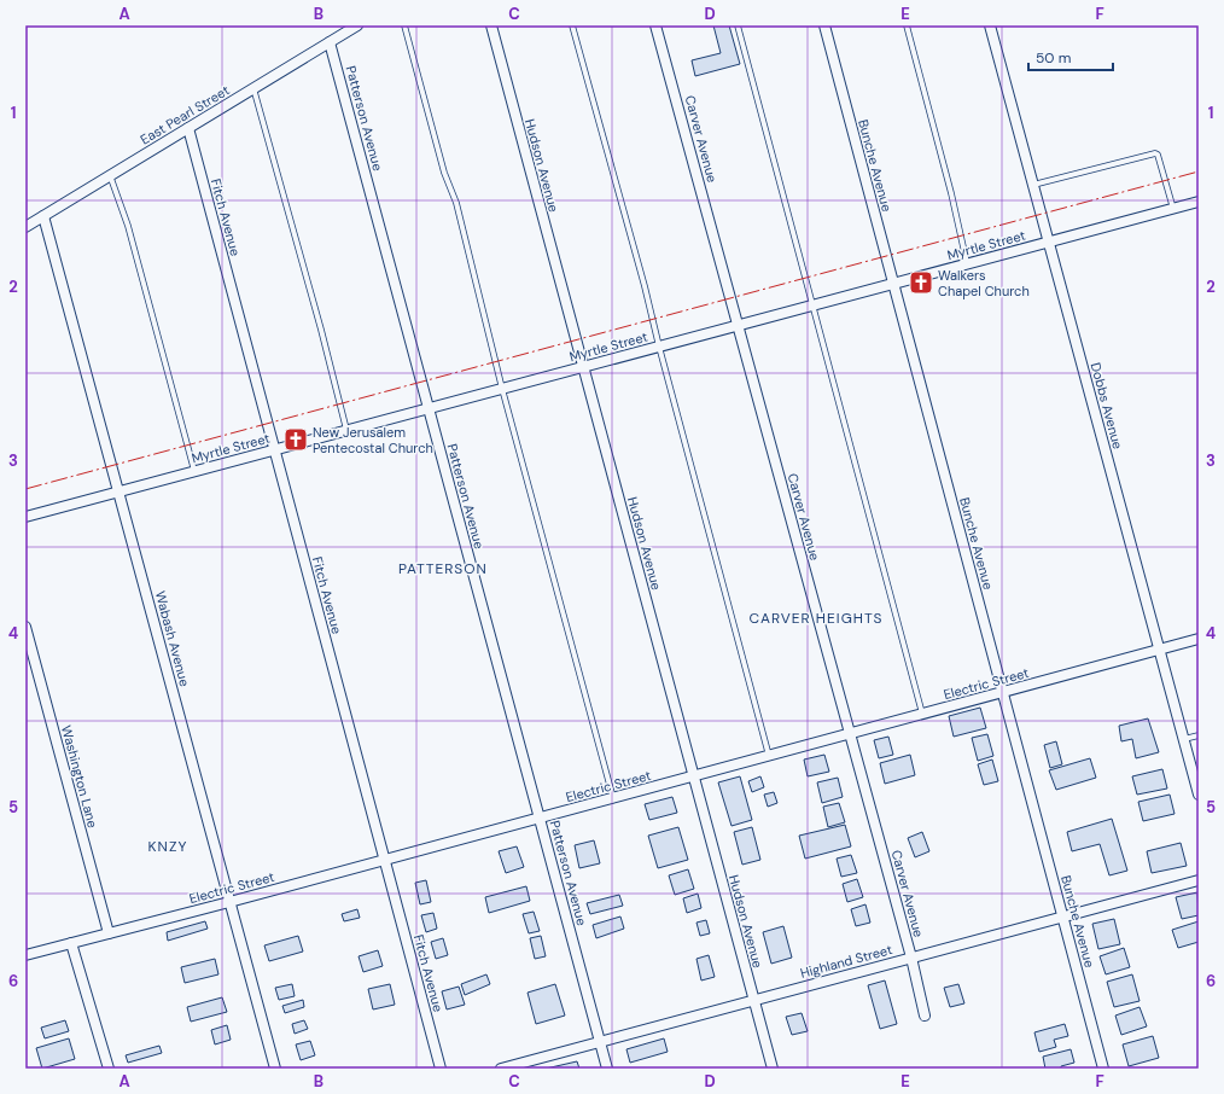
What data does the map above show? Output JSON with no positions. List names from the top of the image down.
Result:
{
  "streets": {
    "street": [
      "East Pearl Street",
      "Patterson Avenue",
      "Carver Avenue",
      "Hudson Avenue",
      "Bunche Avenue",
      "Fitch Avenue",
      "Myrtle Street",
      "Dobbs Avenue",
      "Wabash Avenue",
      "Electric Street",
      "Washington Lane",
      "Highland Street"
    ]
  },
  "crossings": [
    ["East Pearl Street", "Patterson Avenue"],
    ["East Pearl Street", "Fitch Avenue"],
    ["East Pearl Street", "Wabash Avenue"],
    ["Patterson Avenue", "Myrtle Street"],
    ["Patterson Avenue", "Electric Street"],
    ["Patterson Avenue", "Highland Street"],
    ["Carver Avenue", "Myrtle Street"],
    ["Carver Avenue", "Electric Street"],
    ["Carver Avenue", "Highland Street"],
    ["Hudson Avenue", "Myrtle Street"],
    ["Hudson Avenue", "Electric Street"],
    ["Hudson Avenue", "Highland Street"],
    ["Bunche Avenue", "Myrtle Street"],
    ["Bunche Avenue", "Electric Street"],
    ["Bunche Avenue", "Highland Street"],
    ["Fitch Avenue", "Myrtle Street"],
    ["Fitch Avenue", "Electric Street"],
    ["Myrtle Street", "Dobbs Avenue"],
    ["Myrtle Street", "Wabash Avenue"],
    ["Dobbs Avenue", "Electric Street"],
    ["Wabash Avenue", "Electric Street"],
    ["Electric Street", "Washington Lane"]
  ],
  "districts": ["PATTERSON", "CARVER HEIGHTS", "KNZY"],
  "places": {
    "church": ["Walkers Chapel Church", "New Jerusalem Pentecostal Church"]
  },
  "scale_bar": "50 m",
  "grid": {
    "columns": [
      "A",
      "B",
      "C",
      "D",
      "E",
      "F"
    ],
    "rows": [
      "1",
      "2",
      "3",
      "4",
      "5",
      "6"
    ]
  }
}
